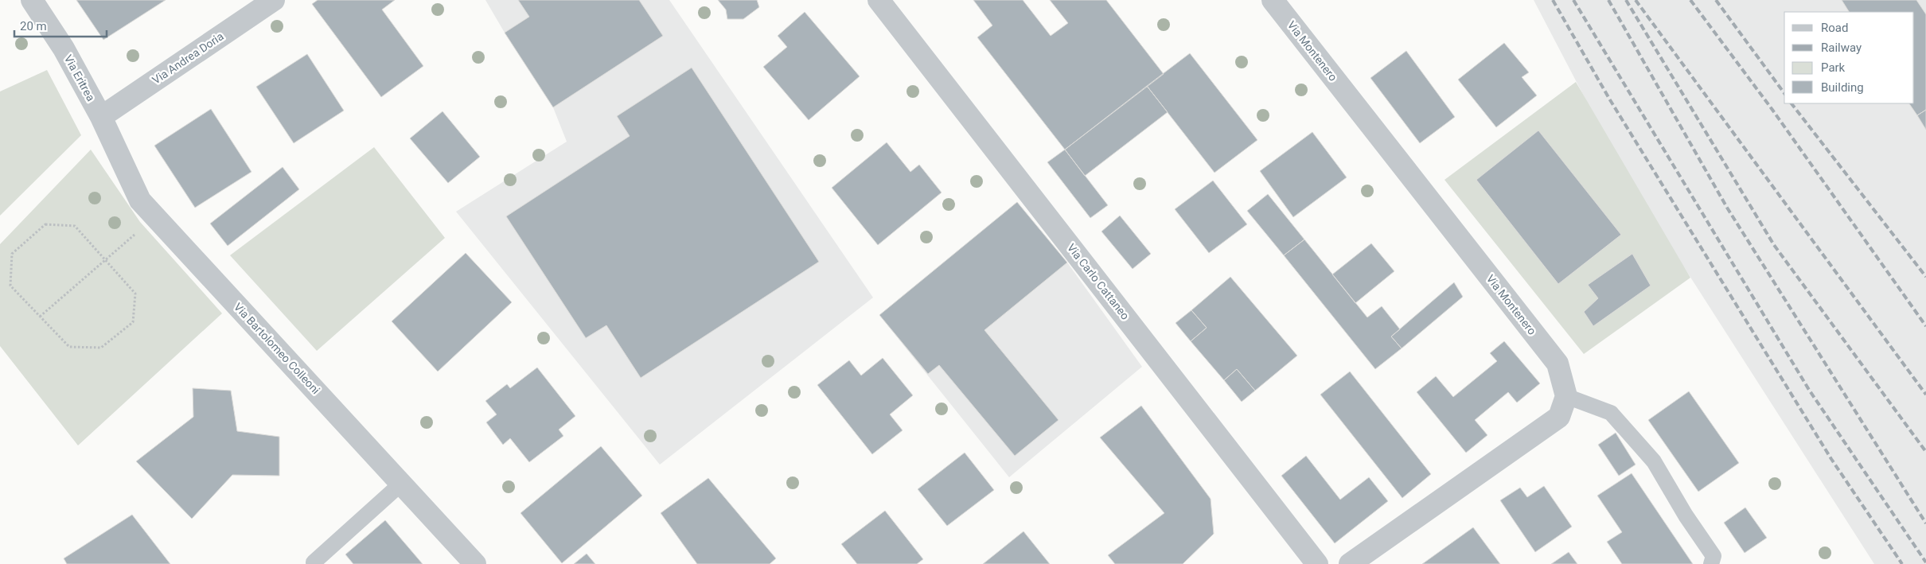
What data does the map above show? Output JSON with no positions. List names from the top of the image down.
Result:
{
  "streets": {
    "street": [
      "Via Montenero",
      "Via Andrea Doria",
      "Via Eritrea",
      "Via Carlo Cattaneo",
      "Via Bartolomeo Colleoni"
    ]
  },
  "crossings": [
    ["Via Andrea Doria", "Via Eritrea"],
    ["Via Andrea Doria", "Via Bartolomeo Colleoni"],
    ["Via Eritrea", "Via Bartolomeo Colleoni"]
  ],
  "legend": [
    "Road",
    "Railway",
    "Park",
    "Building"
  ],
  "scale_bar": "20 m"
}
